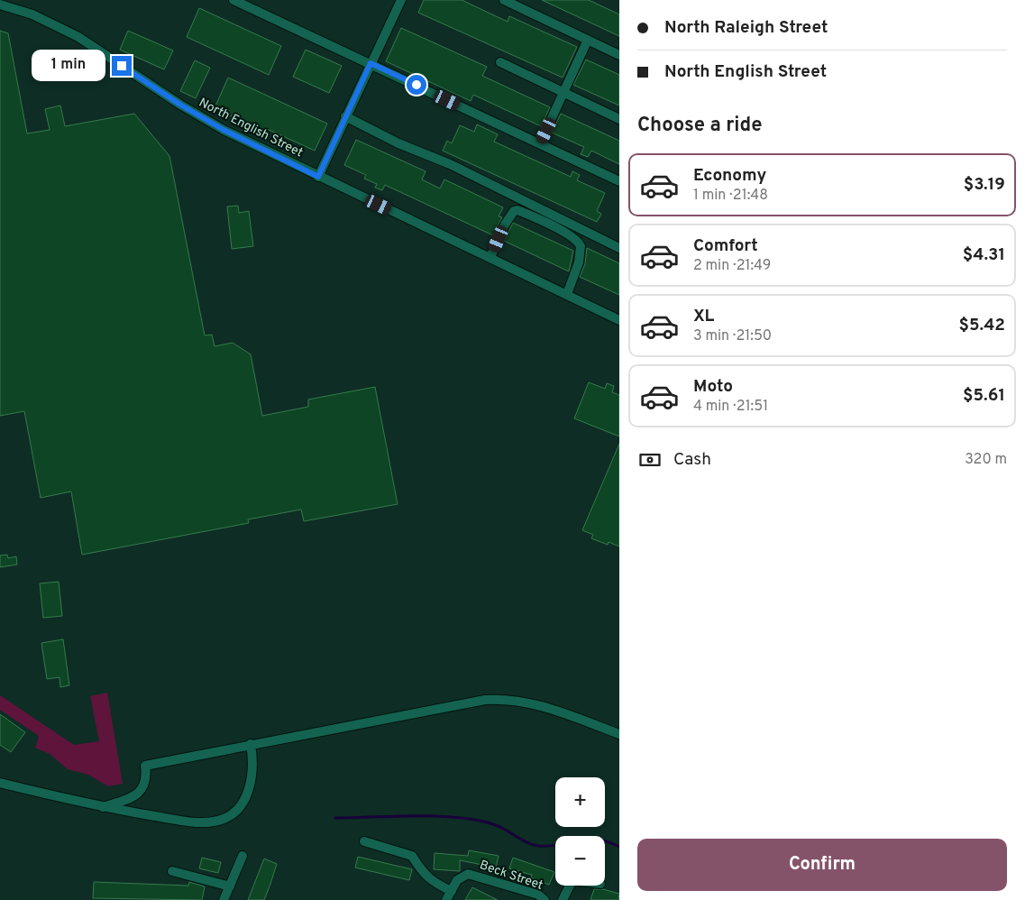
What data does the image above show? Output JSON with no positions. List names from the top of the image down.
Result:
{
  "streets": {
    "street": ["North English Street", "Beck Street"]
  },
  "page": {
    "banner": ["North Raleigh Street", "North English Street"],
    "bubble": "1 min",
    "heading": "Choose a ride",
    "list": [
      {
        "name": "Economy",
        "note": "1 min · 21:48",
        "value": "$3.19"
      },
      {
        "name": "Comfort",
        "note": "2 min · 21:49",
        "value": "$4.31"
      },
      {
        "name": "XL",
        "note": "3 min · 21:50",
        "value": "$5.42"
      },
      {
        "name": "Moto",
        "note": "4 min · 21:51",
        "value": "$5.61"
      }
    ],
    "pay": ["Cash", "320 m"],
    "map_buttons": ["+", "−"],
    "buttons": "Confirm"
  }
}
